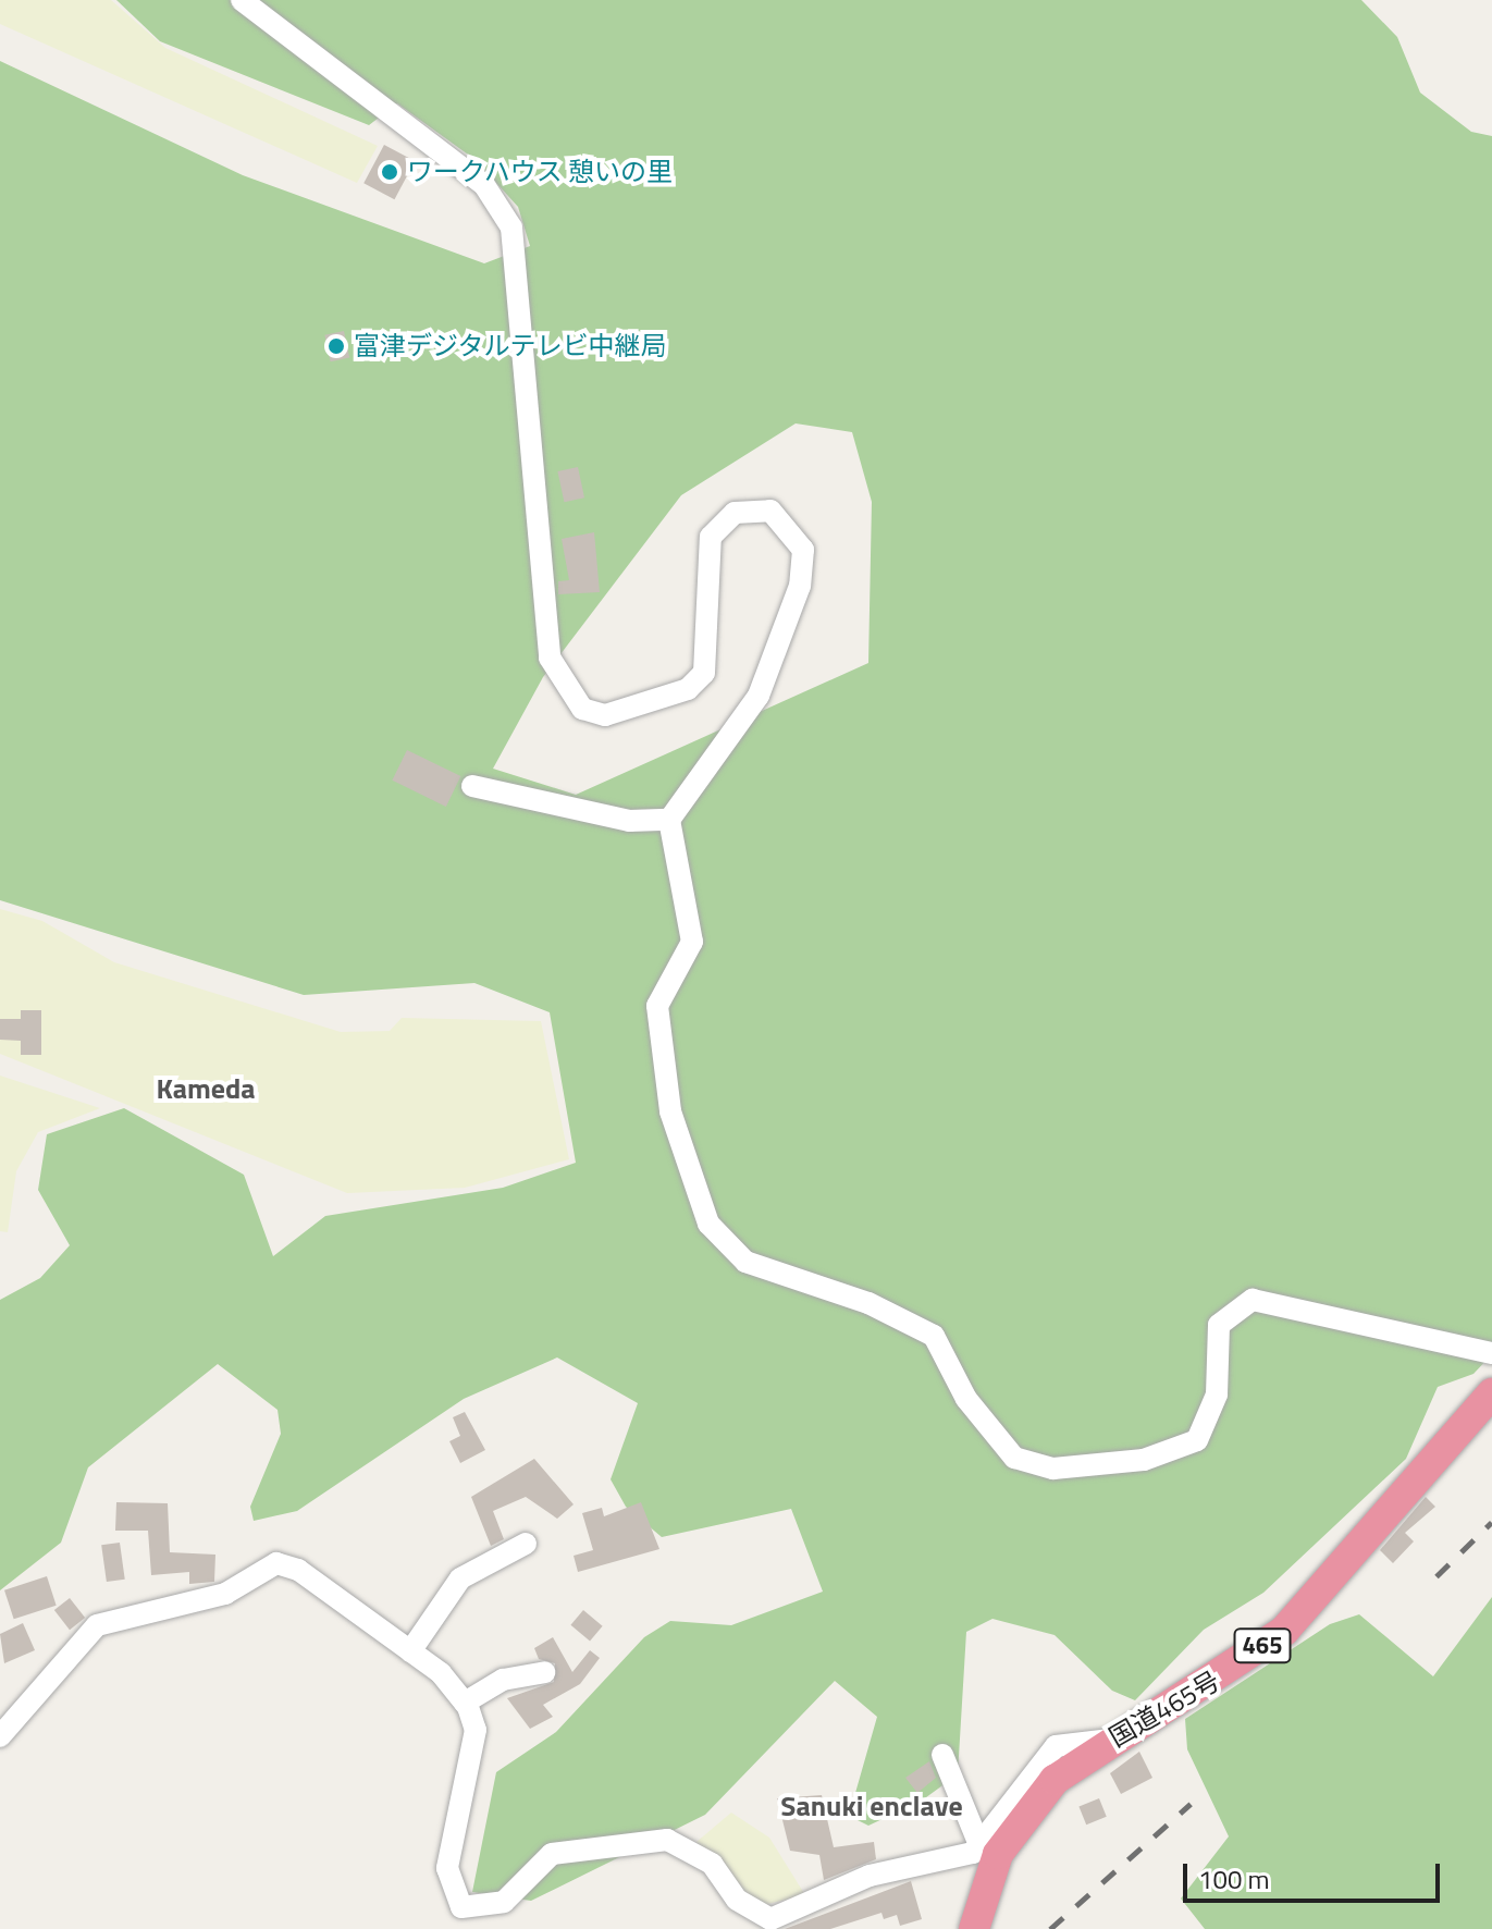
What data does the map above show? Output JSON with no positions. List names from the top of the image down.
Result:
{
  "streets": {
    "highway": ["465", "国道465号"]
  },
  "districts": ["Kameda", "Sanuki enclave"],
  "places": ["ワークハウス 憩いの里", "富津デジタルテレビ中継局"],
  "scale_bar": "100 m"
}
